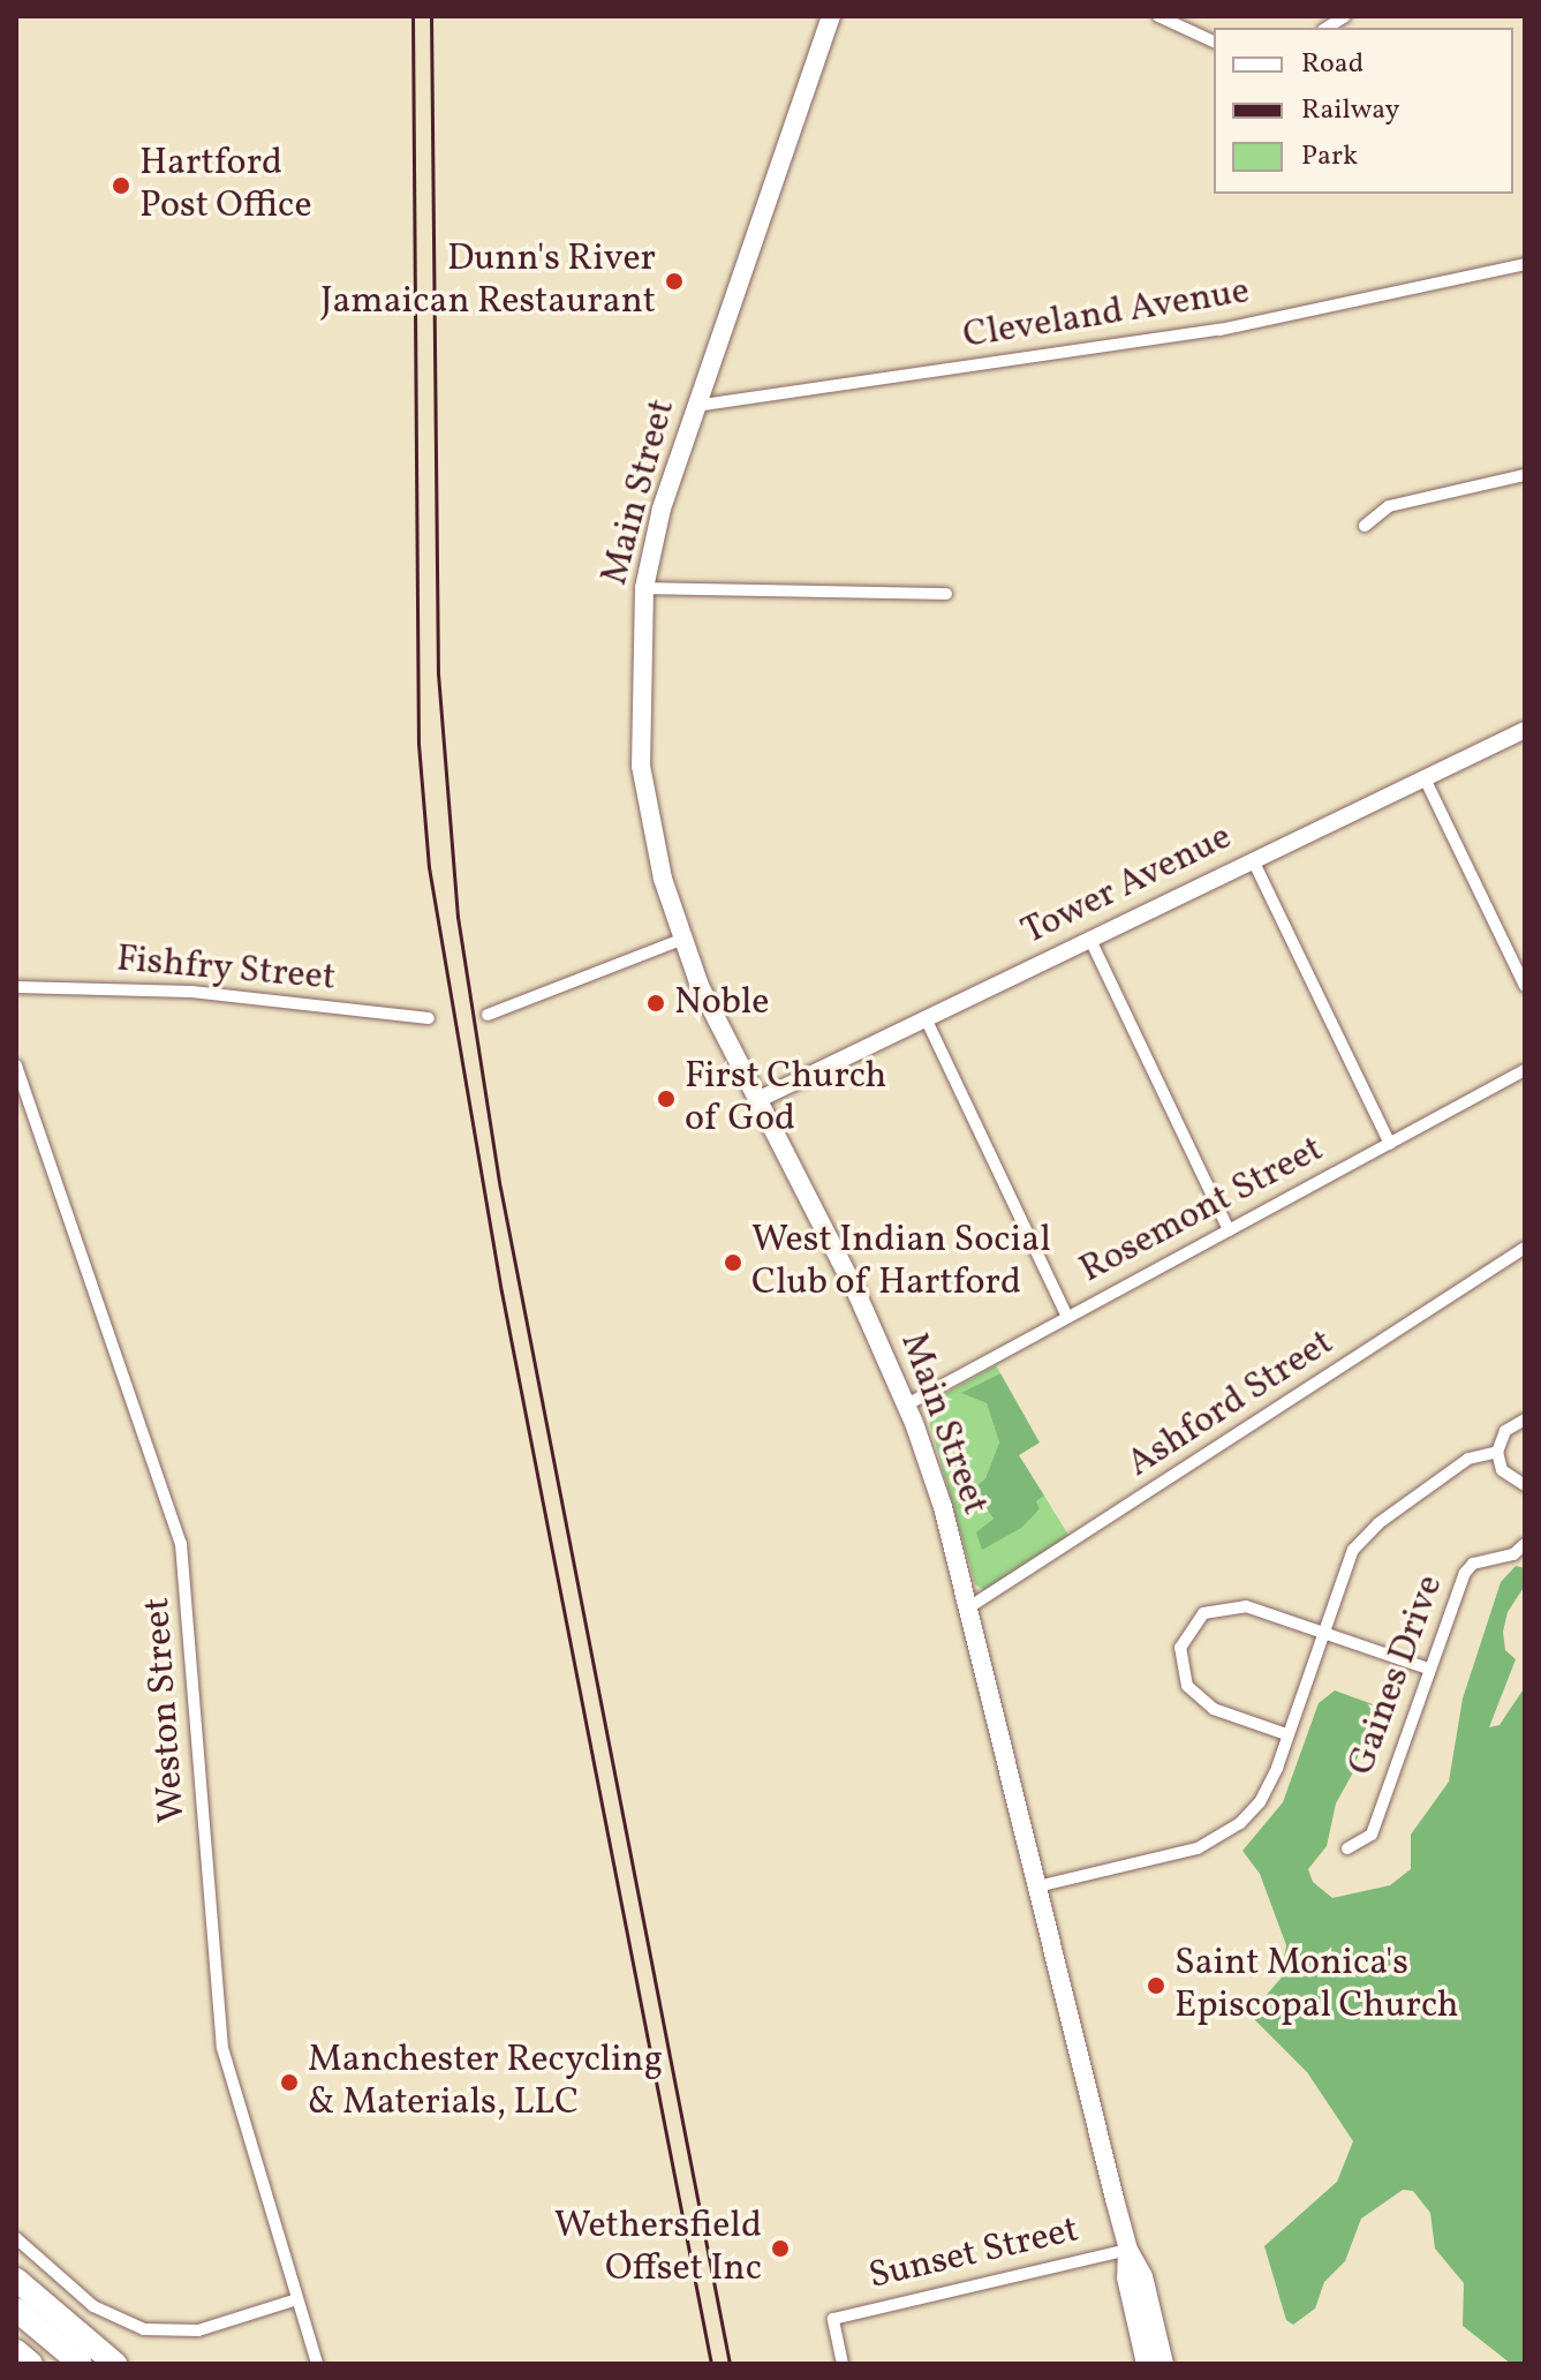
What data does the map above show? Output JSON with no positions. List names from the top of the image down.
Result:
{
  "streets": {
    "main road": ["Main Street", "Tower Avenue"],
    "street": [
      "Cleveland Avenue",
      "Fishfry Street",
      "Rosemont Street",
      "Ashford Street",
      "Gaines Drive",
      "Weston Street",
      "Sunset Street"
    ]
  },
  "crossings": [
    ["Cleveland Avenue", "Main Street"],
    ["Main Street", "Tower Avenue"],
    ["Main Street", "Rosemont Street"],
    ["Main Street", "Ashford Street"],
    ["Main Street", "Sunset Street"]
  ],
  "places": [
    "Hartford Post Office",
    "Dunn's River Jamaican Restaurant",
    "Noble",
    "First Church of God",
    "West Indian Social Club of Hartford",
    "Saint Monica's Episcopal Church",
    "Manchester Recycling & Materials, LLC",
    "Wethersfield Offset Inc"
  ],
  "legend": ["Road", "Railway", "Park"]
}
